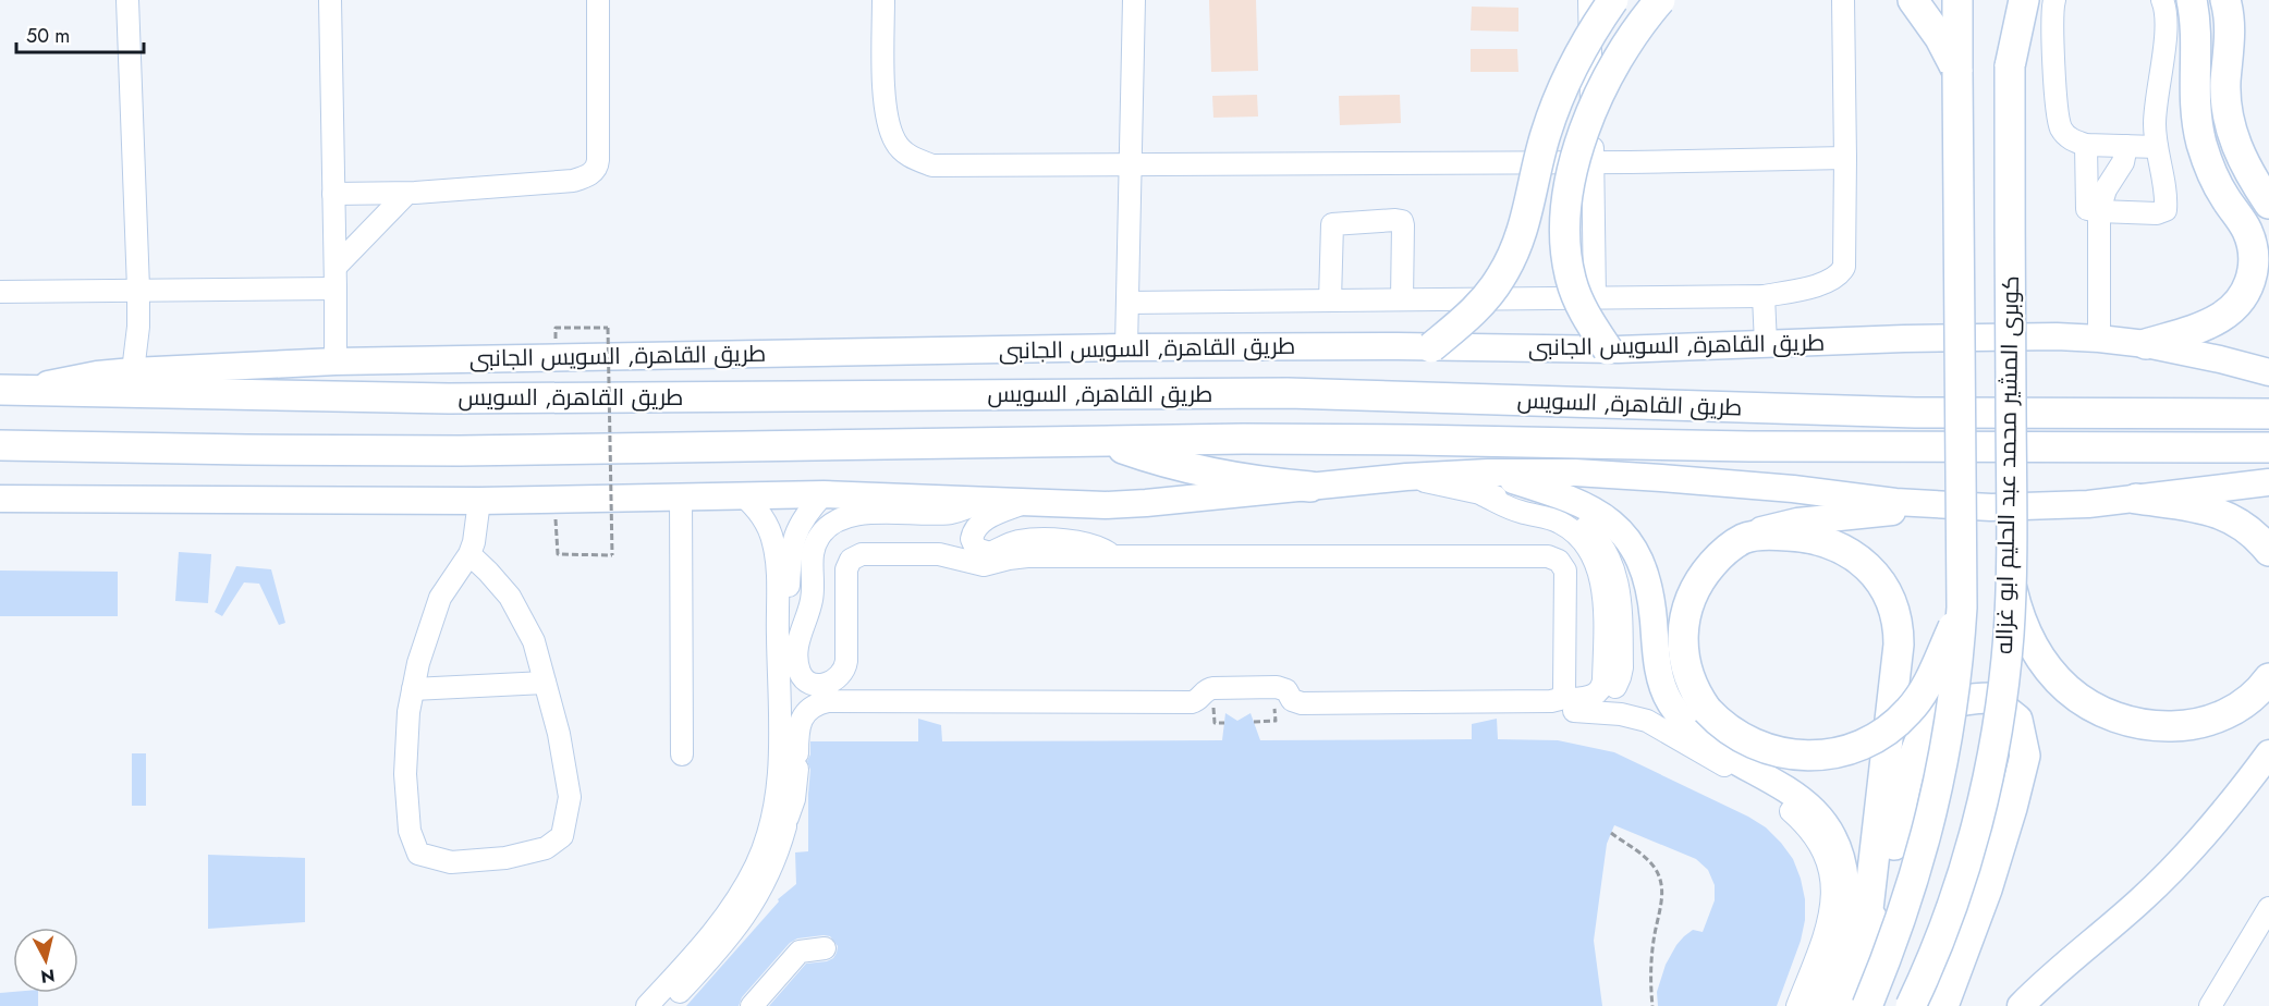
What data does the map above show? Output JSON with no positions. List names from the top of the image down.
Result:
{
  "streets": {
    "highway": ["طريق القاهرة, السويس", "كوبرى المشير محمد عبد الحليم ابو غزاله"],
    "main road": ["طريق القاهرة, السويس الجانبى"]
  },
  "crossings": [
    ["طريق القاهرة, السويس الجانبى", "طريق القاهرة, السويس"]
  ],
  "scale_bar": "50 m",
  "north": "bottom"
}
